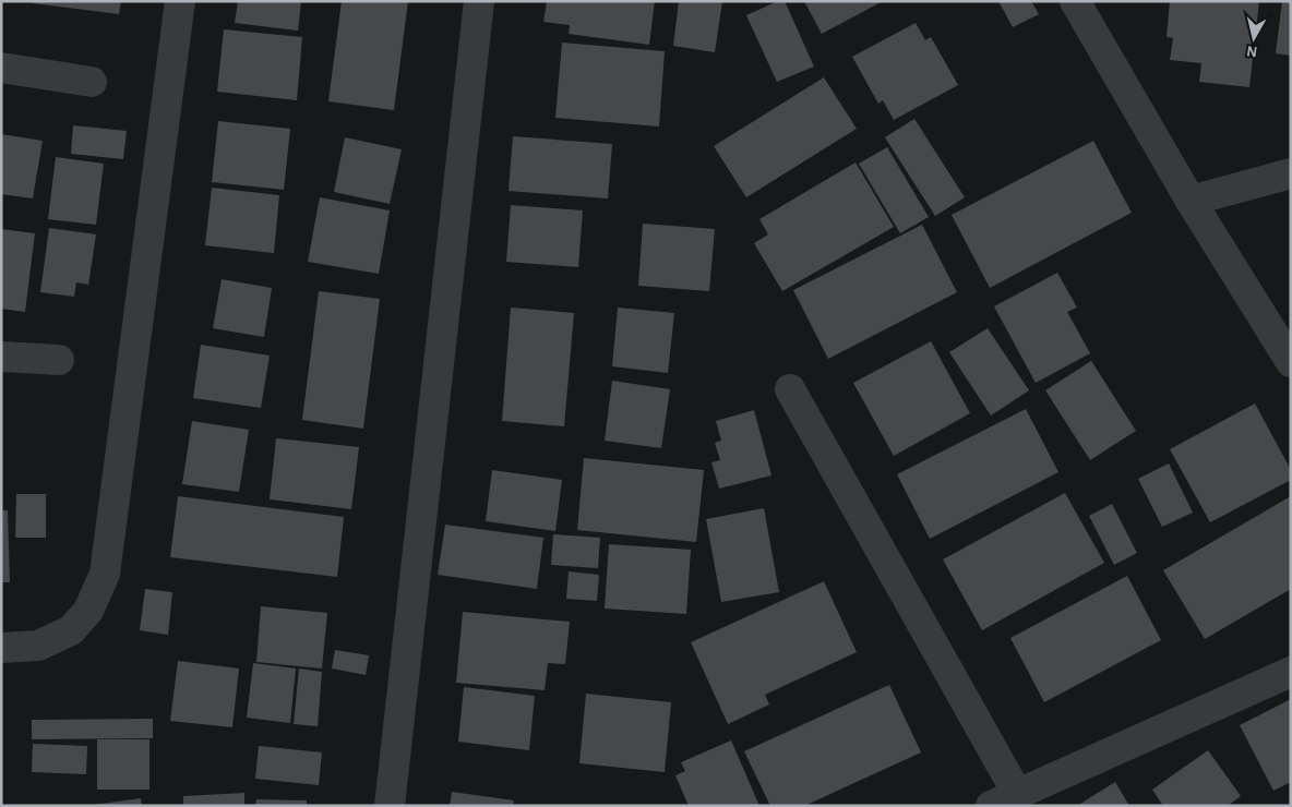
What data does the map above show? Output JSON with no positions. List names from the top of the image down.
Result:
{
  "north": "bottom"
}
